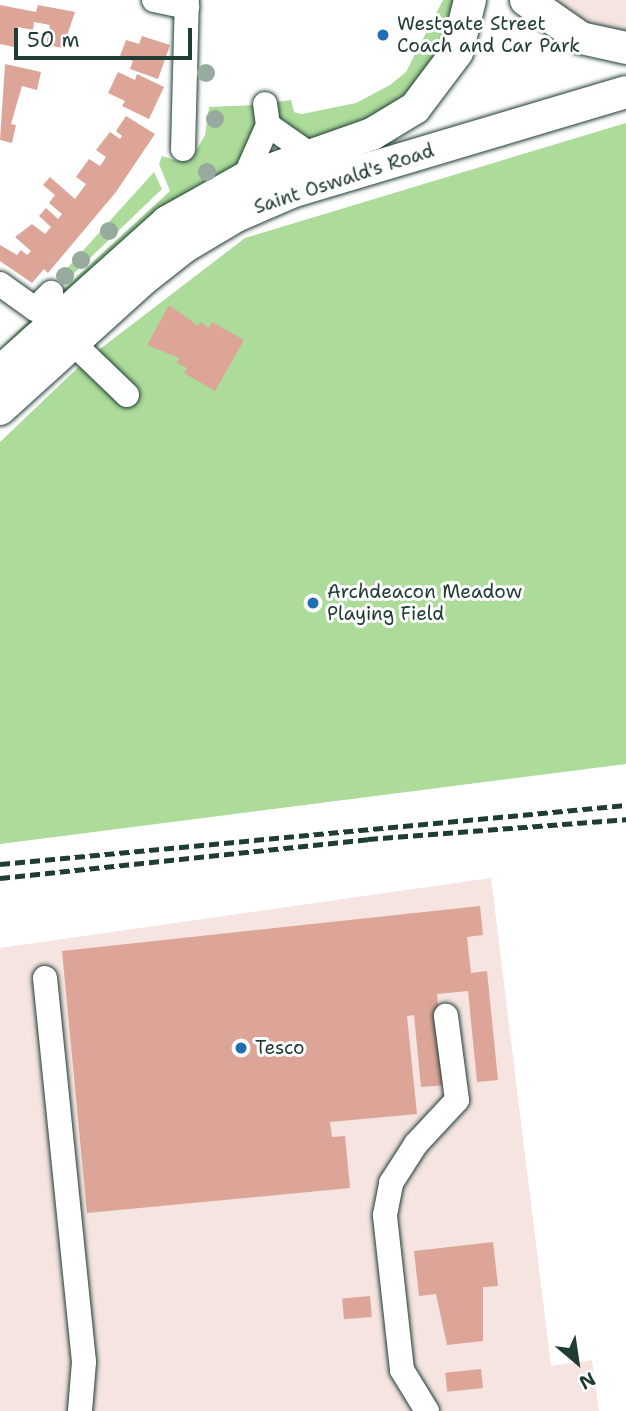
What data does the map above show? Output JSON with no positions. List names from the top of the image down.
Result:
{
  "streets": {
    "main road": ["Saint Oswald's Road"]
  },
  "places": ["Westgate Street Coach and Car Park", "Archdeacon Meadow Playing Field", "Tesco"],
  "scale_bar": "50 m",
  "north": "bottom right"
}
